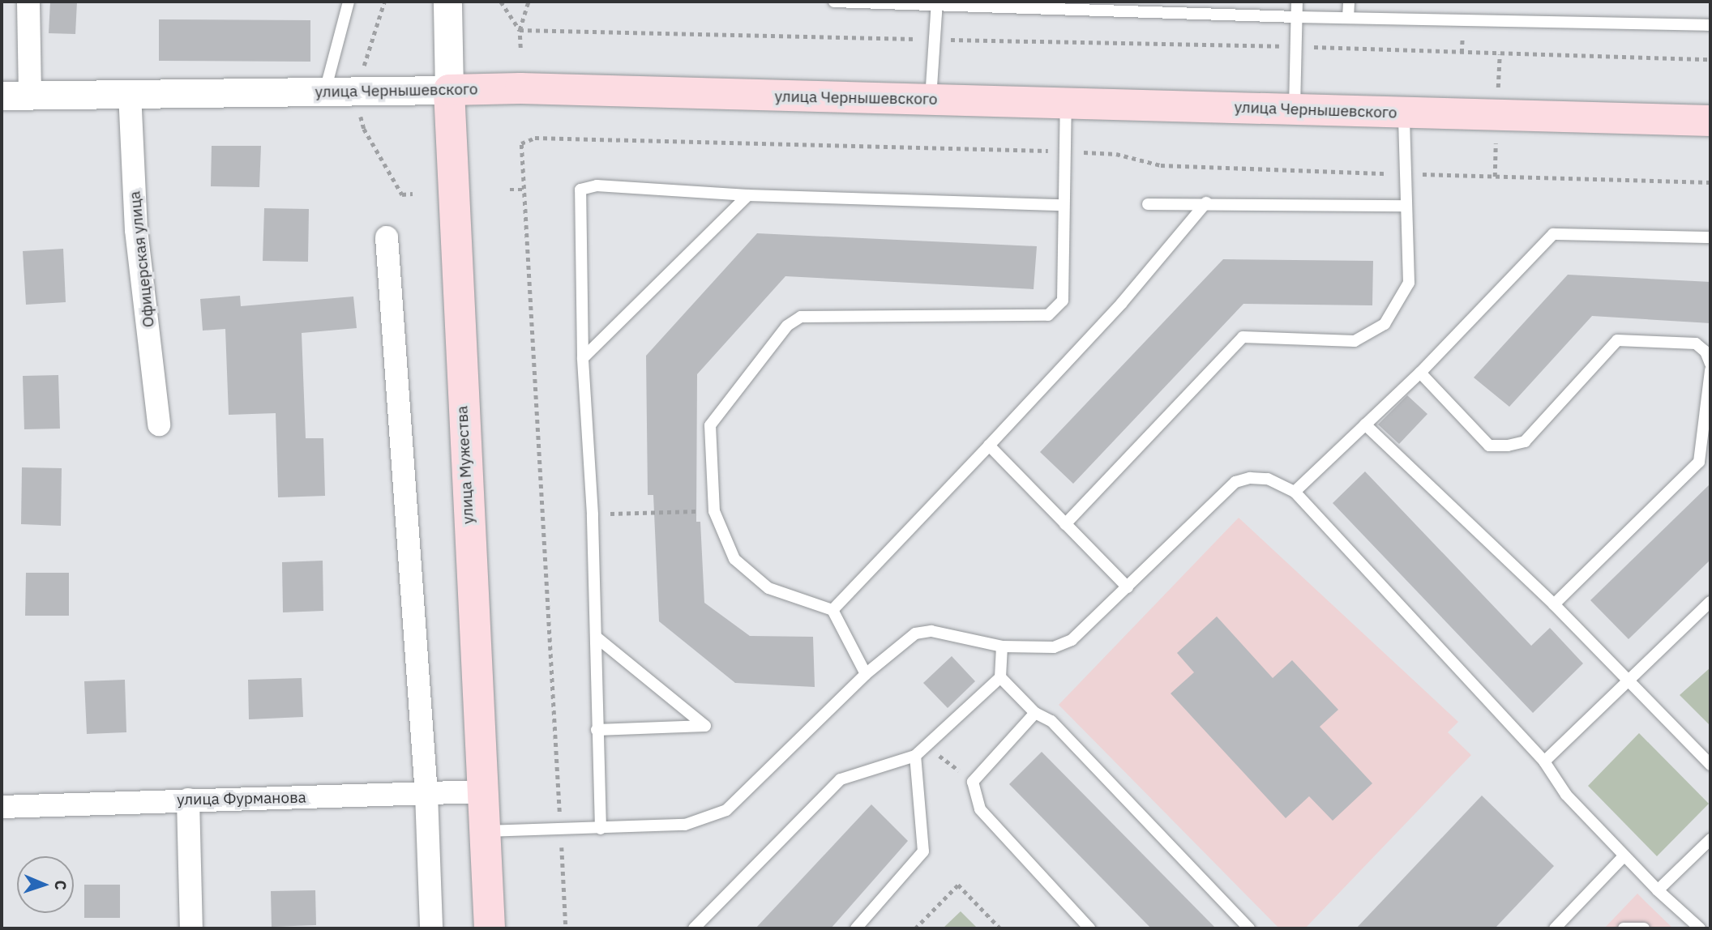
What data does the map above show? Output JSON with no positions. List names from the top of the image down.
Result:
{
  "streets": {
    "main road": ["улица Чернышевского", "улица Мужества"],
    "street": ["Офицерская улица", "улица Фурманова"]
  },
  "crossings": [
    ["улица Чернышевского", "Офицерская улица"],
    ["улица Чернышевского", "улица Мужества"],
    ["улица Мужества", "улица Фурманова"]
  ],
  "north": "right"
}
